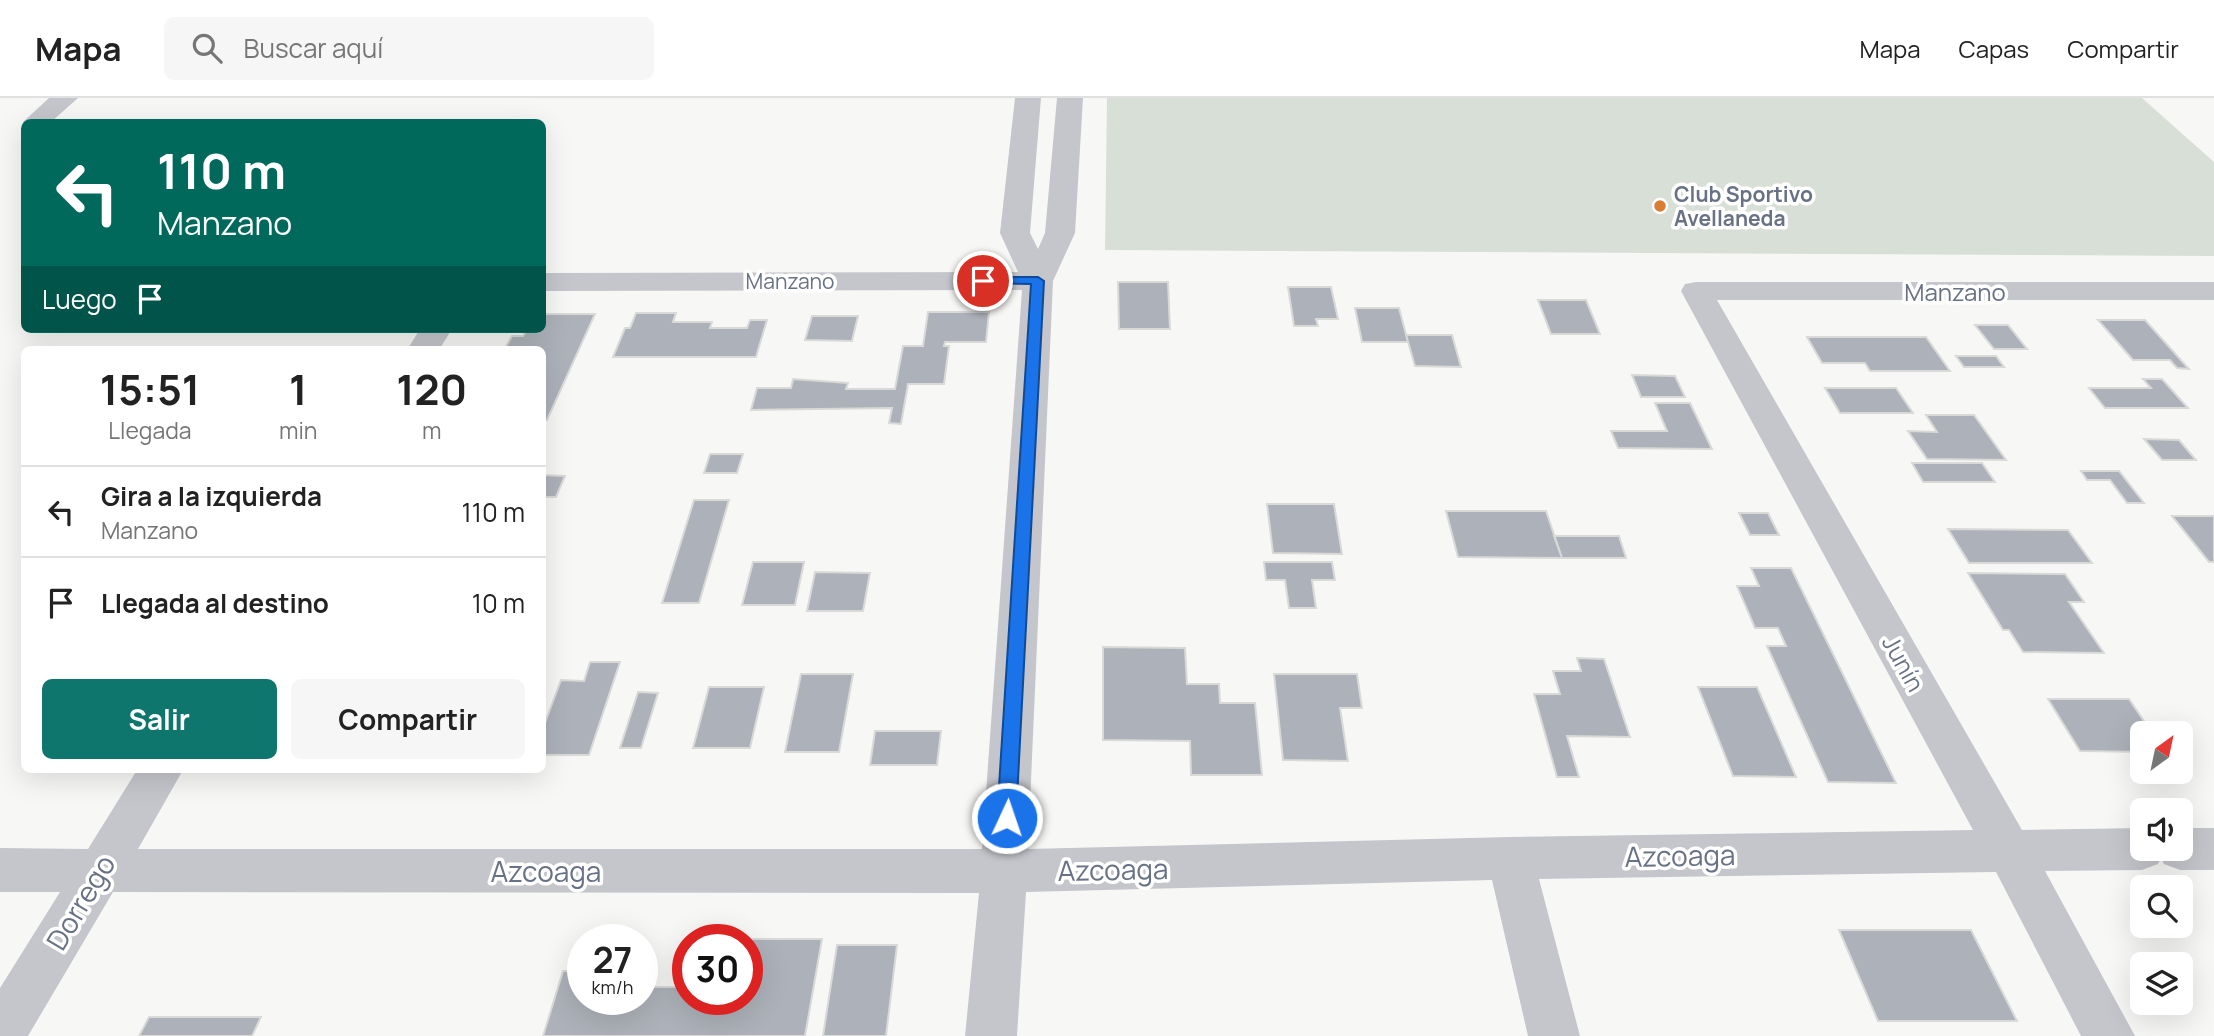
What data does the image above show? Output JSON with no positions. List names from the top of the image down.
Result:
{
  "streets": {
    "street": [
      "Manzano",
      "Junín",
      "Azcoaga",
      "Dorrego"
    ]
  },
  "crossings": [
    ["Manzano", "Junín"],
    ["Junín", "Azcoaga"],
    ["Azcoaga", "Dorrego"]
  ],
  "places": ["Club Sportivo Avellaneda"],
  "north": "top right",
  "page": {
    "header": "Mapa",
    "search": "Buscar aquí",
    "nav": ["Mapa", "Capas", "Compartir"],
    "turn": ["110 m", "Manzano"],
    "then": "Luego",
    "eta": [
      "15:51",
      "Llegada",
      "1",
      "min",
      "120",
      "m"
    ],
    "list": [
      {
        "name": "Gira a la izquierda",
        "note": "Manzano",
        "value": "110 m"
      },
      {
        "name": "Llegada al destino",
        "value": "10 m"
      }
    ],
    "buttons": ["Salir", "Compartir"],
    "speed": "27 km/h",
    "limit": "30"
  }
}
